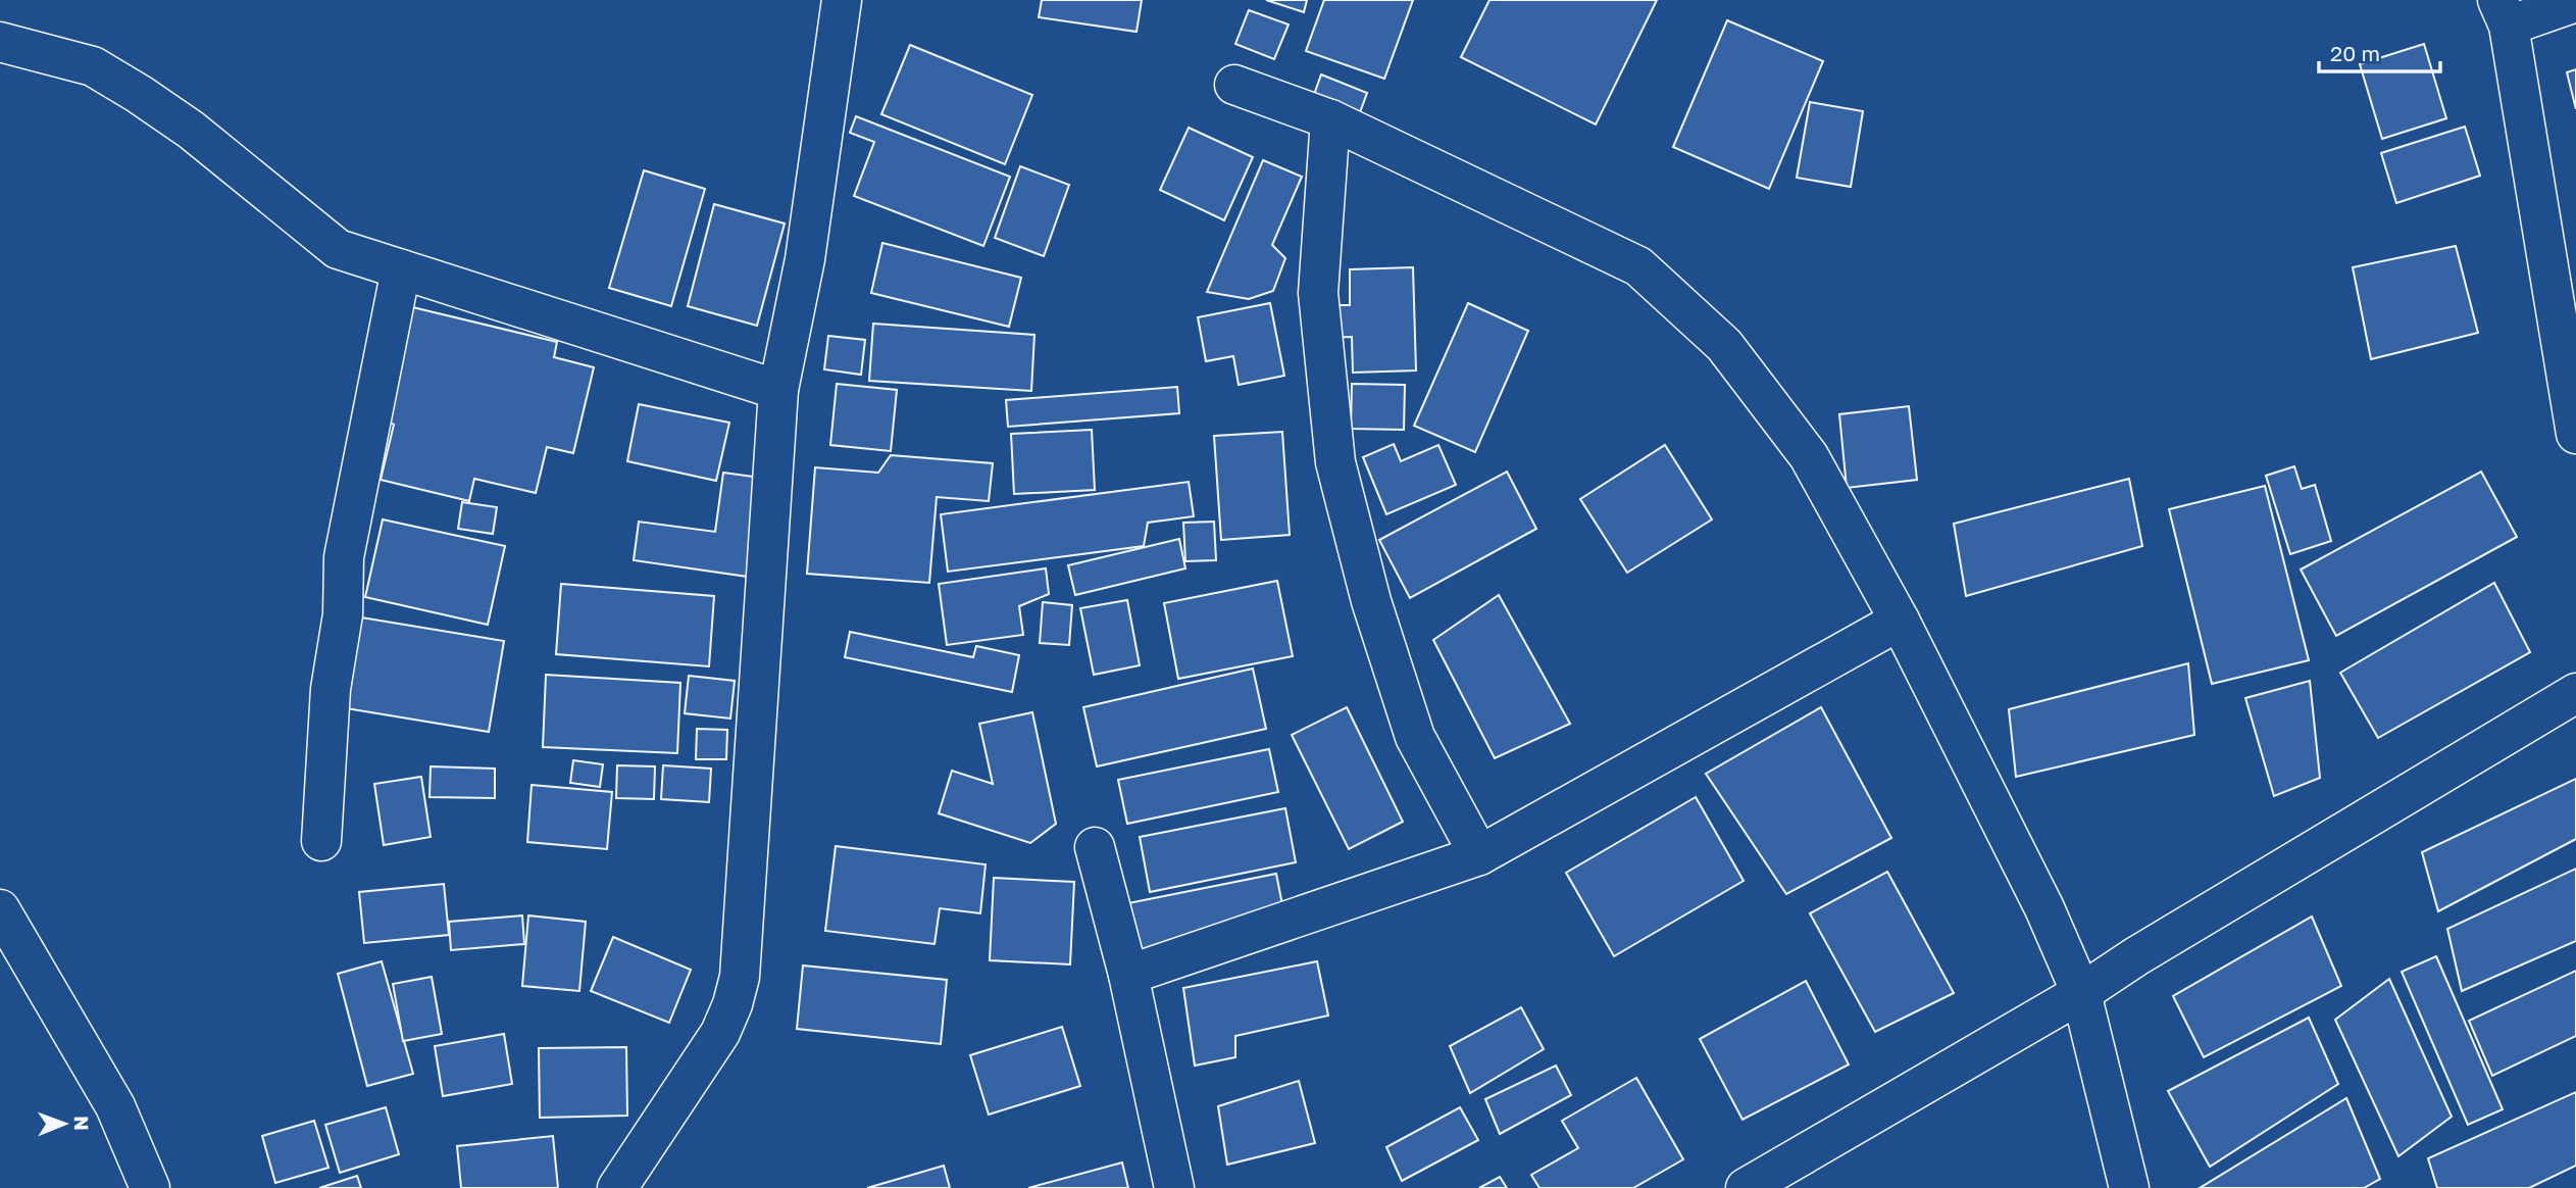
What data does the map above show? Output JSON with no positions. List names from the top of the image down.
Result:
{
  "scale_bar": "20 m",
  "north": "right"
}
